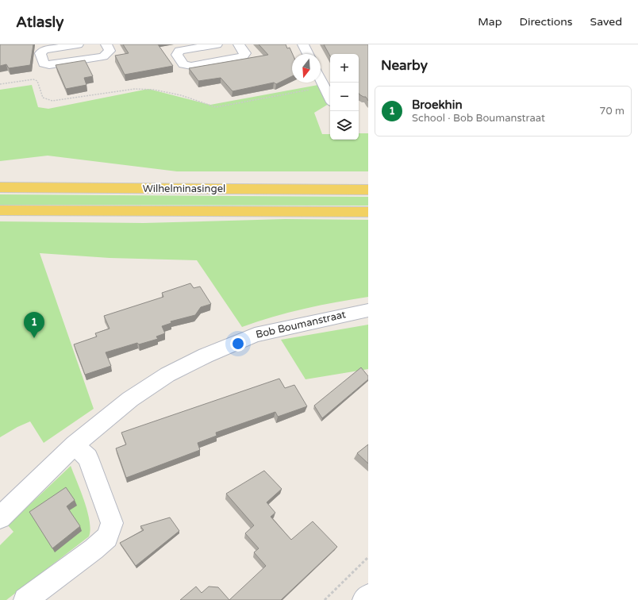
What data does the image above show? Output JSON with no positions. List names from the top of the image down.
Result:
{
  "streets": {
    "main road": ["Wilhelminasingel"],
    "street": ["Bob Boumanstraat"]
  },
  "north": "bottom",
  "page": {
    "header": "Atlasly",
    "nav": ["Map", "Directions", "Saved"],
    "heading": "Nearby",
    "map_buttons": ["+", "−"],
    "list": [
      {
        "mark": "1",
        "name": "Broekhin",
        "note": "School · Bob Boumanstraat",
        "value": "70 m"
      }
    ],
    "pins": "1"
  }
}
